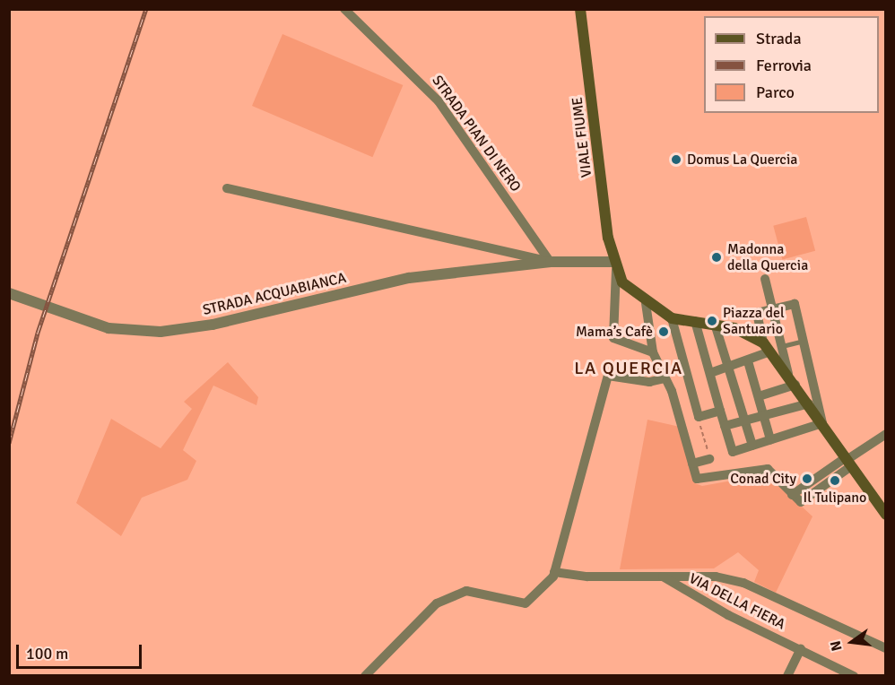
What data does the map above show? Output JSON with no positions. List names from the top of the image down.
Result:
{
  "streets": {
    "main road": ["VIALE FIUME"],
    "street": ["STRADA PIAN DI NERO", "STRADA ACQUABIANCA", "VIA DELLA FIERA"]
  },
  "crossings": [
    ["STRADA PIAN DI NERO", "STRADA ACQUABIANCA"],
    ["VIALE FIUME", "STRADA ACQUABIANCA"]
  ],
  "districts": ["LA QUERCIA"],
  "places": [
    "Domus La Quercia",
    "Madonna della Quercia",
    "Piazza del Santuario",
    "Mama’s Cafè",
    "Conad City",
    "Il Tulipano"
  ],
  "legend": ["Strada", "Ferrovia", "Parco"],
  "scale_bar": "100 m",
  "north": "left"
}
